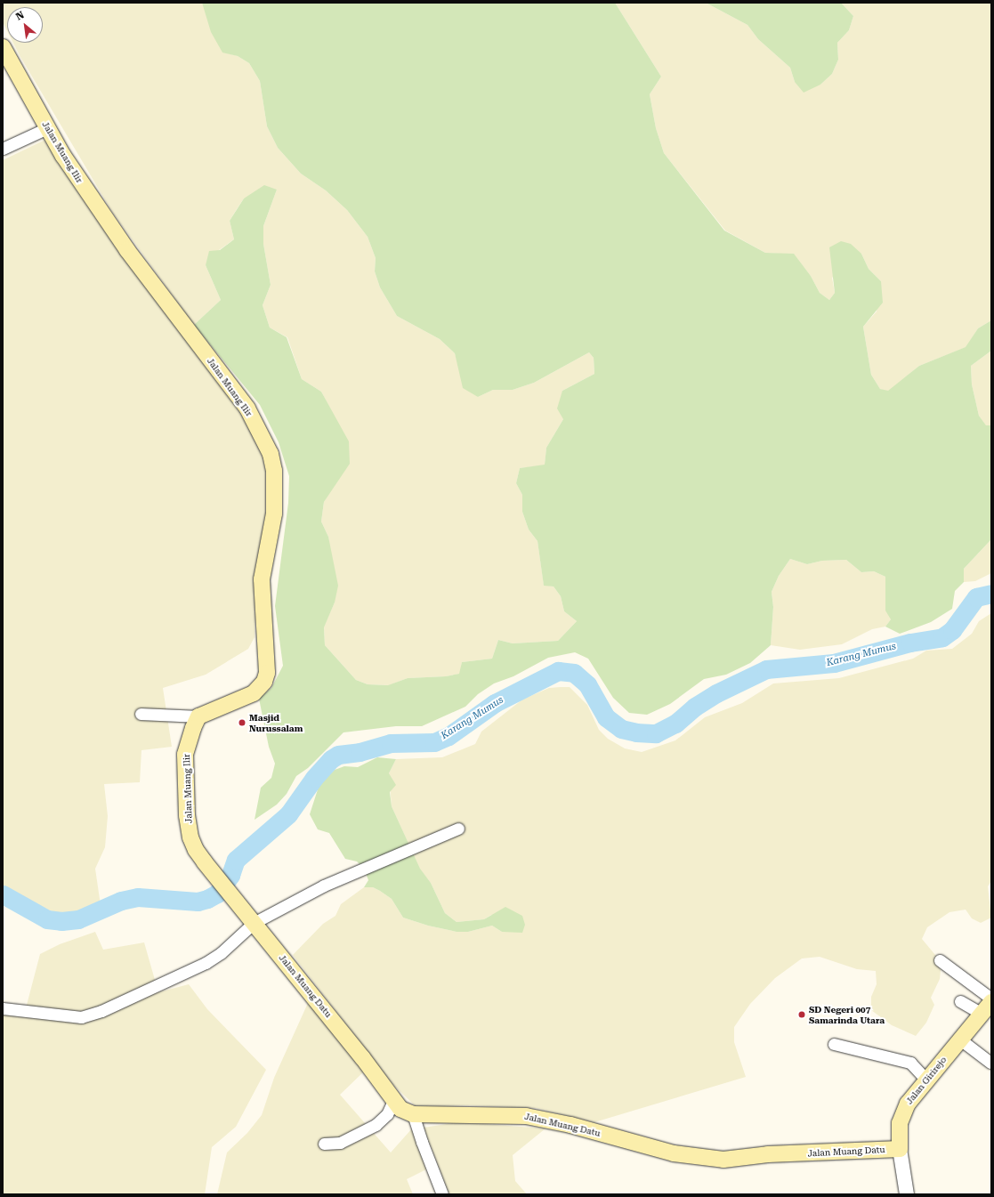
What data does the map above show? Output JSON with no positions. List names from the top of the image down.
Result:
{
  "streets": {
    "main road": ["Jalan Muang Ilir", "Jalan Muang Datu", "Jalan Girirejo"]
  },
  "crossings": [
    ["Jalan Muang Ilir", "Jalan Muang Datu"],
    ["Jalan Muang Datu", "Jalan Girirejo"]
  ],
  "water": ["Karang Mumus"],
  "places": ["Masjid Nurussalam", "SD Negeri 007 Samarinda Utara"],
  "north": "top left"
}
